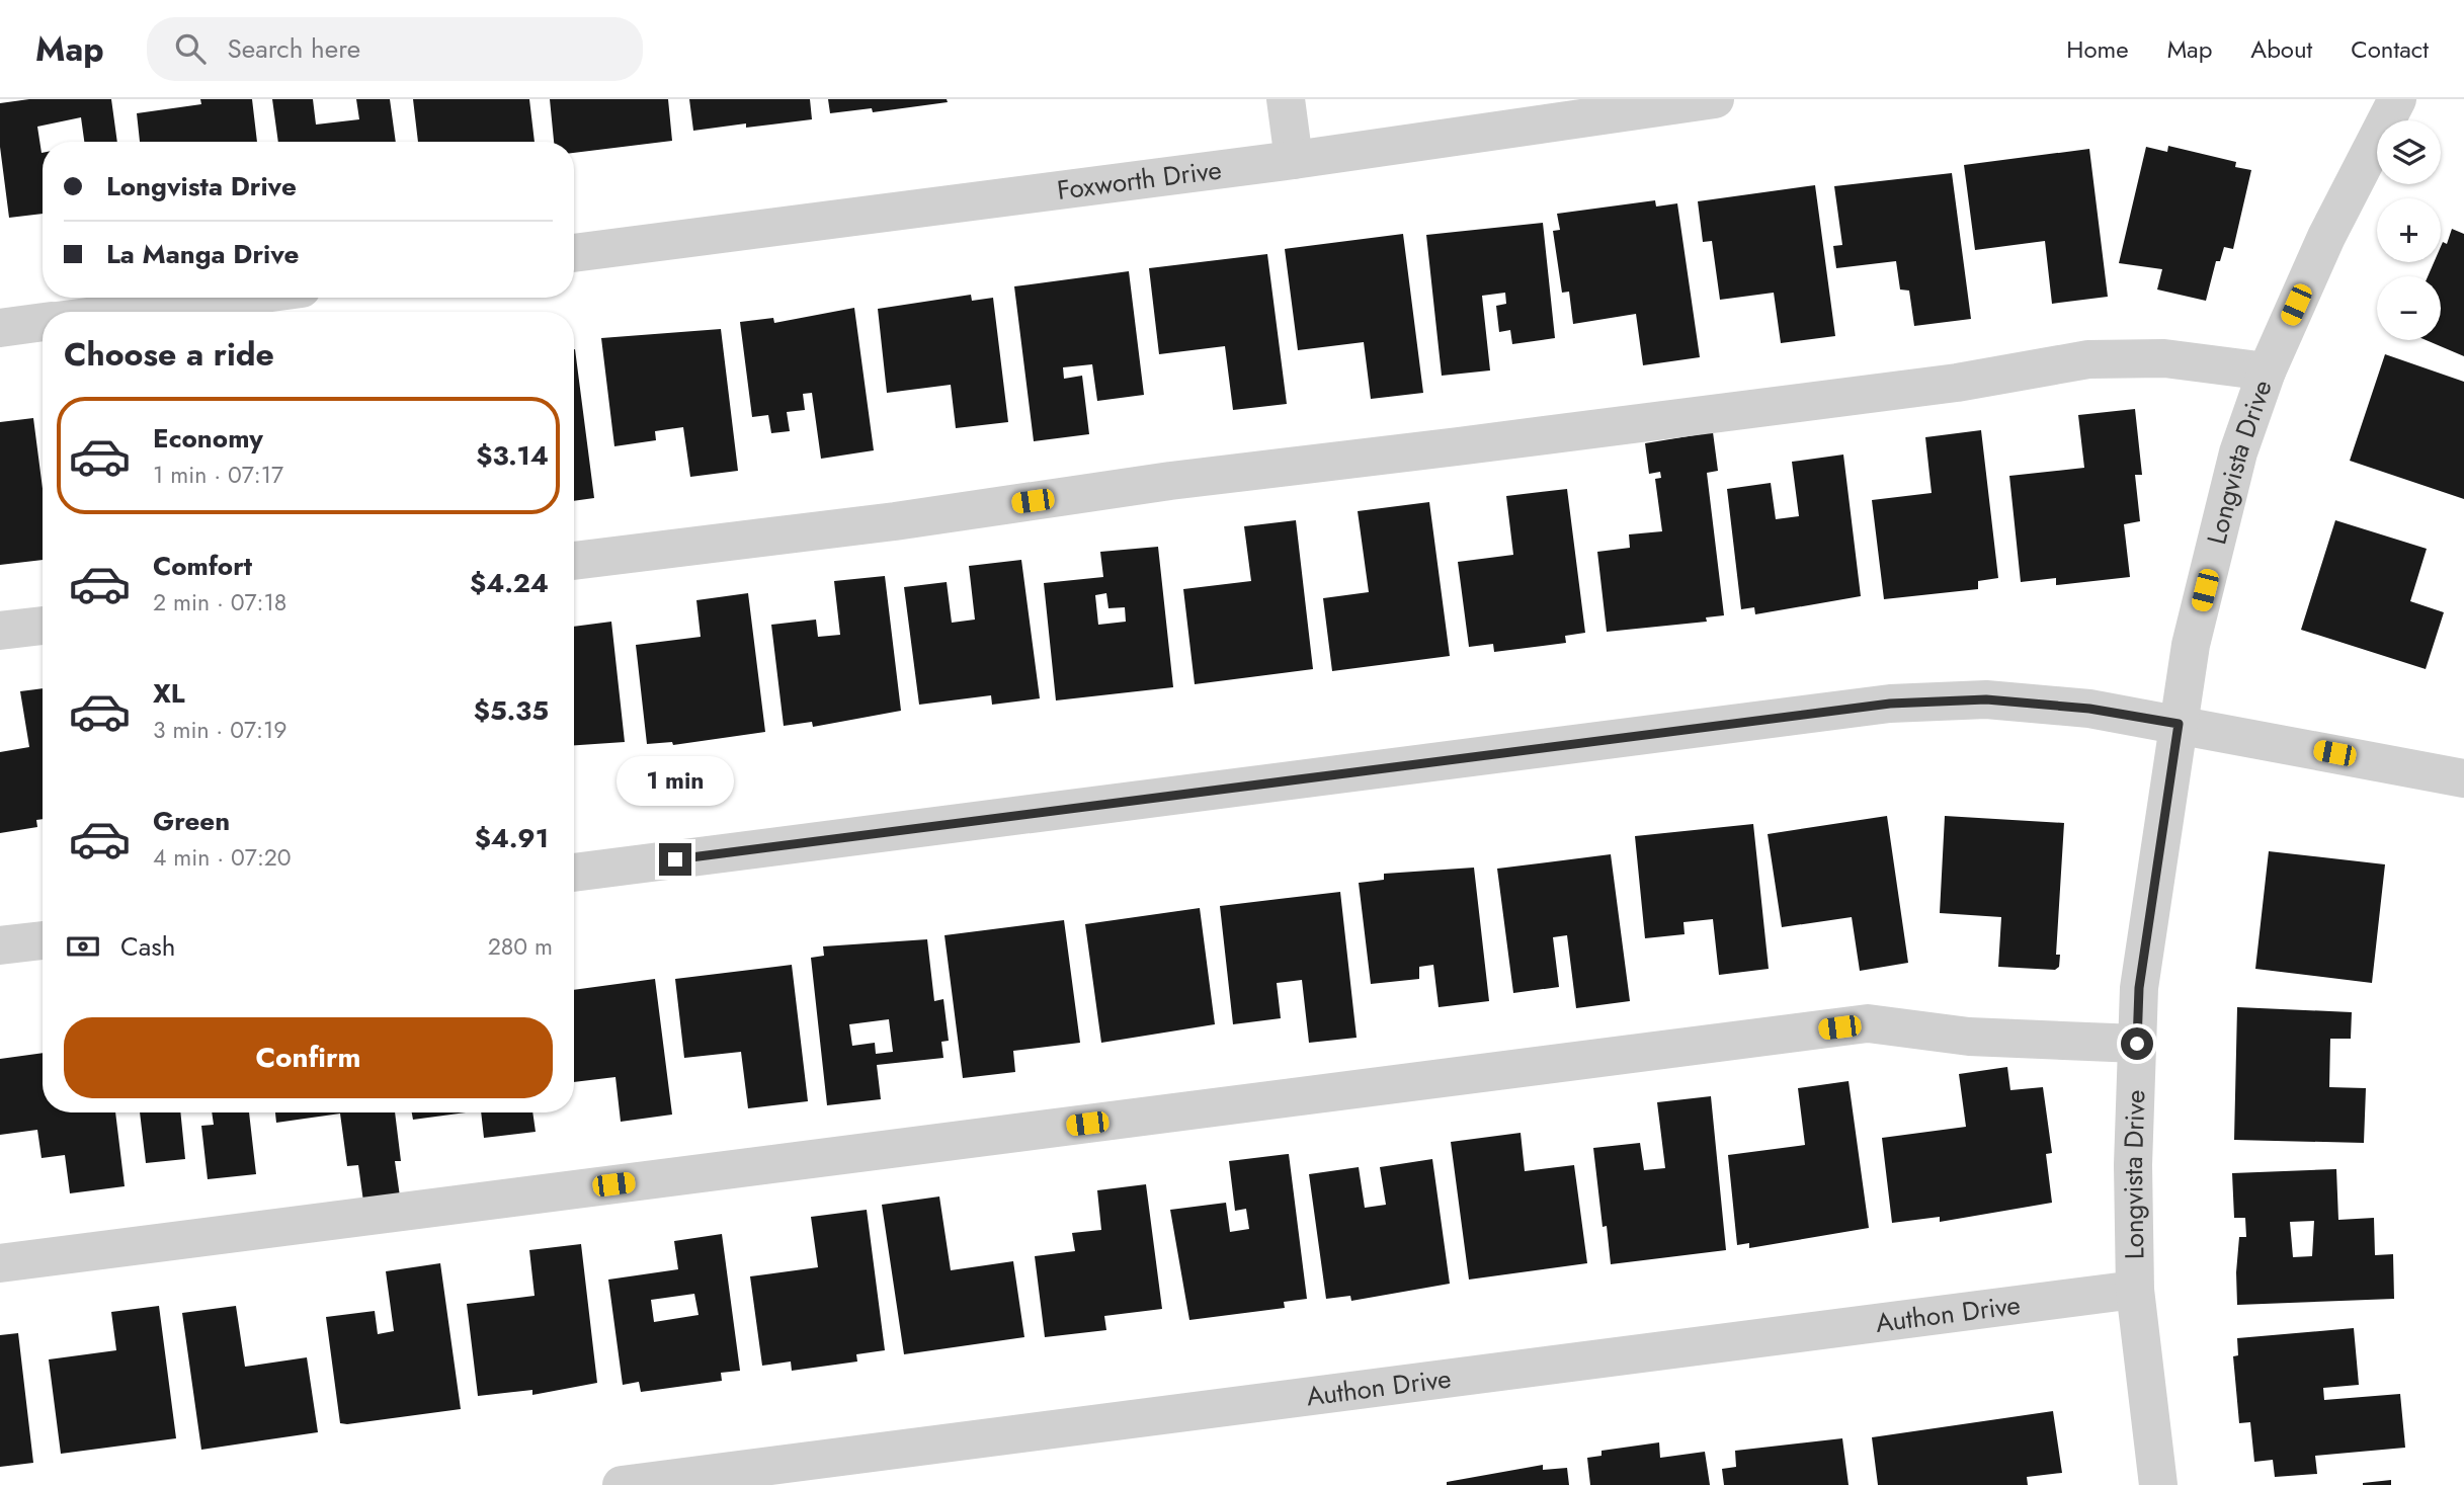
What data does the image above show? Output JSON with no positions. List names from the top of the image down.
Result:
{
  "streets": {
    "street": ["Foxworth Drive", "Longvista Drive", "Authon Drive"]
  },
  "crossings": [
    ["Longvista Drive", "Authon Drive"]
  ],
  "page": {
    "header": "Map",
    "search": "Search here",
    "nav": [
      "Home",
      "Map",
      "About",
      "Contact"
    ],
    "map_buttons": ["+", "−"],
    "banner": ["Longvista Drive", "La Manga Drive"],
    "heading": "Choose a ride",
    "list": [
      {
        "name": "Economy",
        "note": "1 min · 07:17",
        "value": "$3.14"
      },
      {
        "name": "Comfort",
        "note": "2 min · 07:18",
        "value": "$4.24"
      },
      {
        "name": "XL",
        "note": "3 min · 07:19",
        "value": "$5.35"
      },
      {
        "name": "Green",
        "note": "4 min · 07:20",
        "value": "$4.91"
      }
    ],
    "bubble": "1 min",
    "pay": ["Cash", "280 m"],
    "buttons": "Confirm"
  }
}
